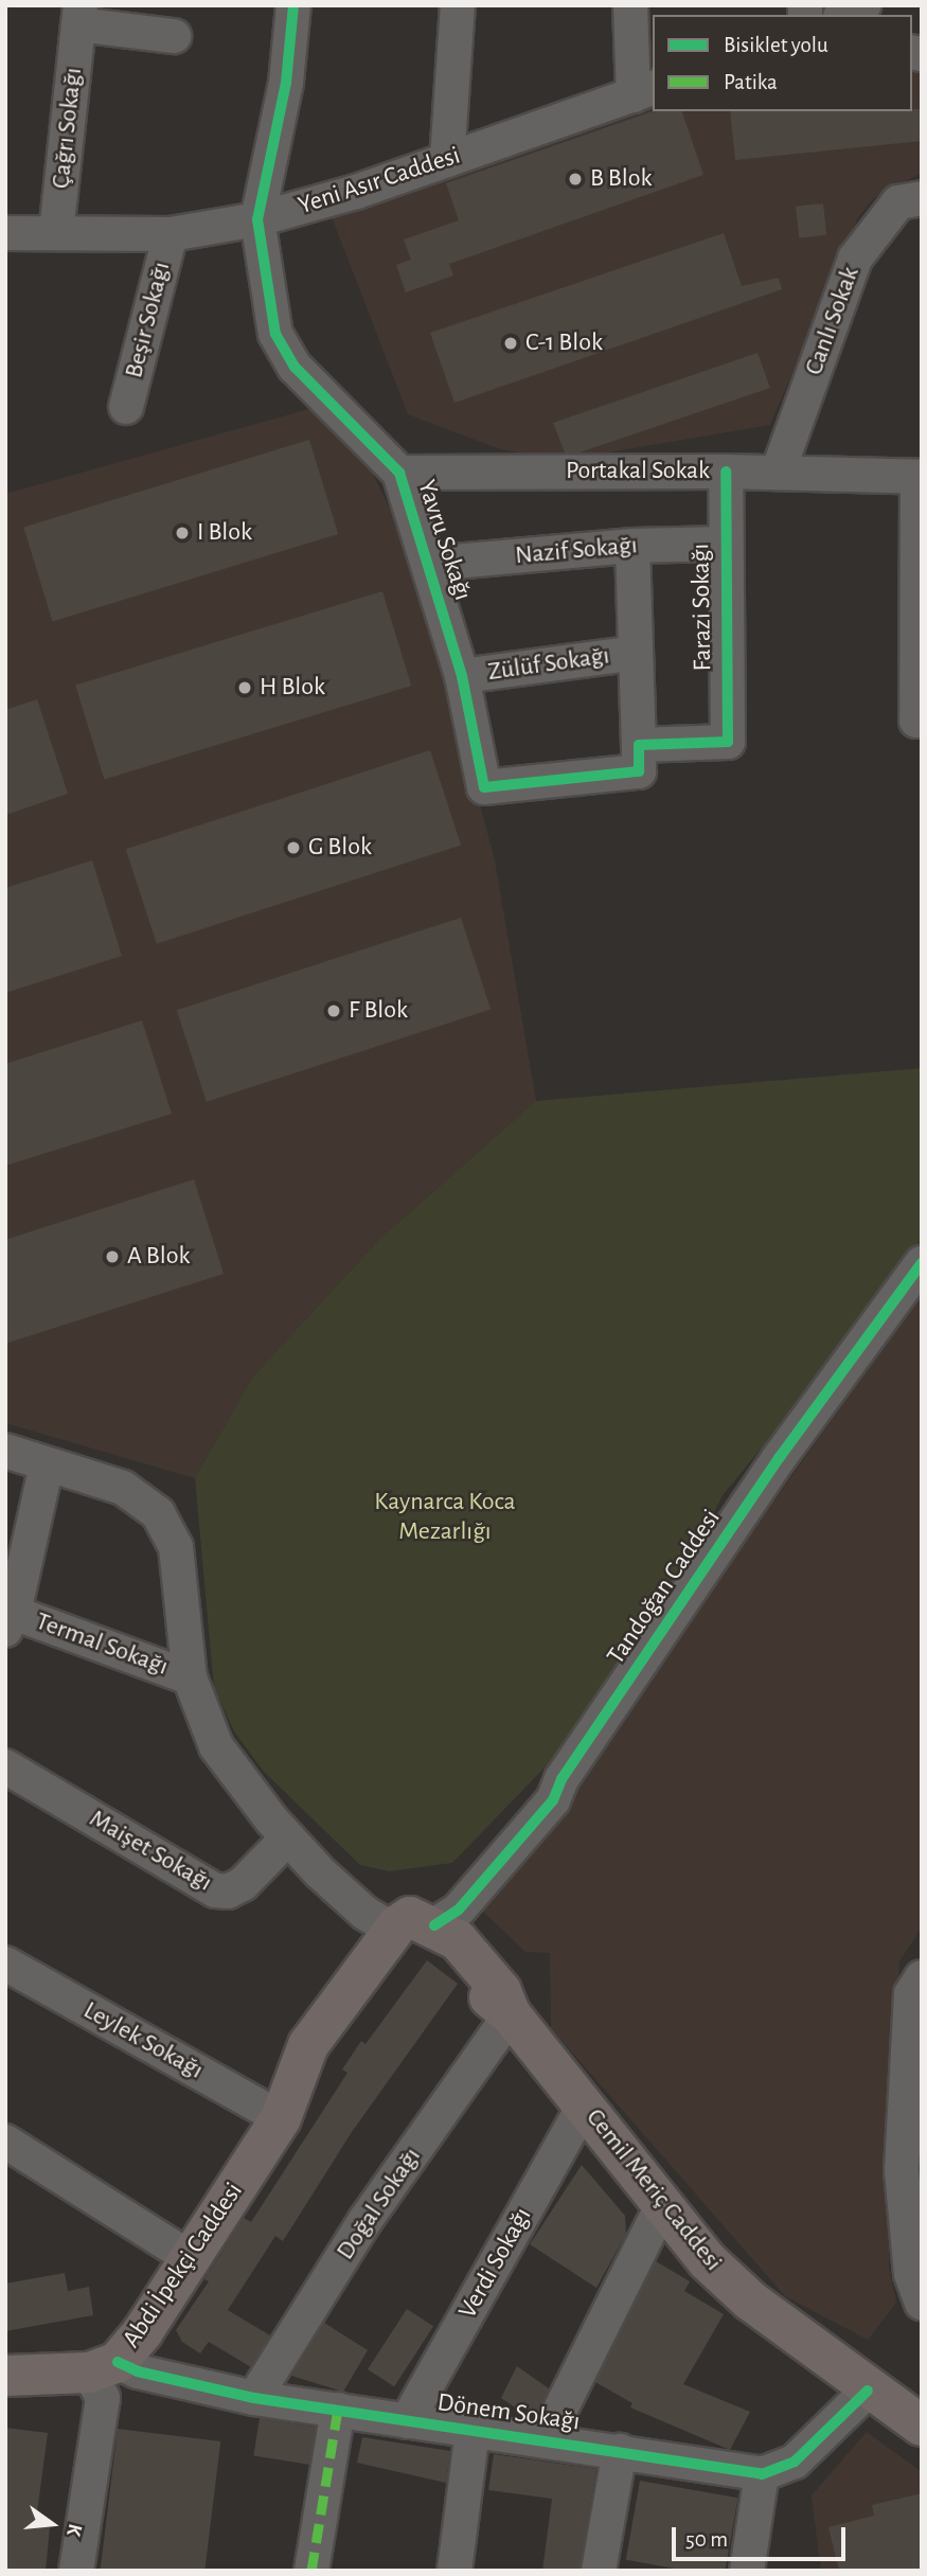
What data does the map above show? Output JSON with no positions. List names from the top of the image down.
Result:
{
  "streets": {
    "main road": ["Cemil Meriç Caddesi", "Abdi İpekçi Caddesi"],
    "street": [
      "Çağrı Sokağı",
      "Yeni Asır Caddesi",
      "Beşir Sokağı",
      "Canlı Sokak",
      "Portakal Sokak",
      "Yavru Sokağı",
      "Nazif Sokağı",
      "Farazi Sokağı",
      "Zülüf Sokağı",
      "Tandoğan Caddesi",
      "Termal Sokağı",
      "Maişet Sokağı",
      "Leylek Sokağı",
      "Doğal Sokağı",
      "Verdi Sokağı",
      "Dönem Sokağı"
    ]
  },
  "crossings": [
    ["Çağrı Sokağı", "Yeni Asır Caddesi"],
    ["Yeni Asır Caddesi", "Beşir Sokağı"],
    ["Yeni Asır Caddesi", "Yavru Sokağı"],
    ["Canlı Sokak", "Portakal Sokak"],
    ["Portakal Sokak", "Yavru Sokağı"],
    ["Portakal Sokak", "Farazi Sokağı"],
    ["Yavru Sokağı", "Nazif Sokağı"],
    ["Yavru Sokağı", "Farazi Sokağı"],
    ["Yavru Sokağı", "Zülüf Sokağı"],
    ["Nazif Sokağı", "Farazi Sokağı"],
    ["Tandoğan Caddesi", "Cemil Meriç Caddesi"],
    ["Tandoğan Caddesi", "Abdi İpekçi Caddesi"],
    ["Termal Sokağı", "Cemil Meriç Caddesi"],
    ["Maişet Sokağı", "Cemil Meriç Caddesi"],
    ["Leylek Sokağı", "Abdi İpekçi Caddesi"],
    ["Cemil Meriç Caddesi", "Doğal Sokağı"],
    ["Cemil Meriç Caddesi", "Verdi Sokağı"],
    ["Cemil Meriç Caddesi", "Abdi İpekçi Caddesi"],
    ["Doğal Sokağı", "Dönem Sokağı"],
    ["Verdi Sokağı", "Dönem Sokağı"],
    ["Abdi İpekçi Caddesi", "Dönem Sokağı"]
  ],
  "parks": ["Kaynarca Koca Mezarlığı"],
  "places": [
    "B Blok",
    "C-1 Blok",
    "I Blok",
    "H Blok",
    "G Blok",
    "F Blok",
    "A Blok"
  ],
  "legend": ["Bisiklet yolu", "Patika"],
  "scale_bar": "50 m",
  "north": "right"
}
